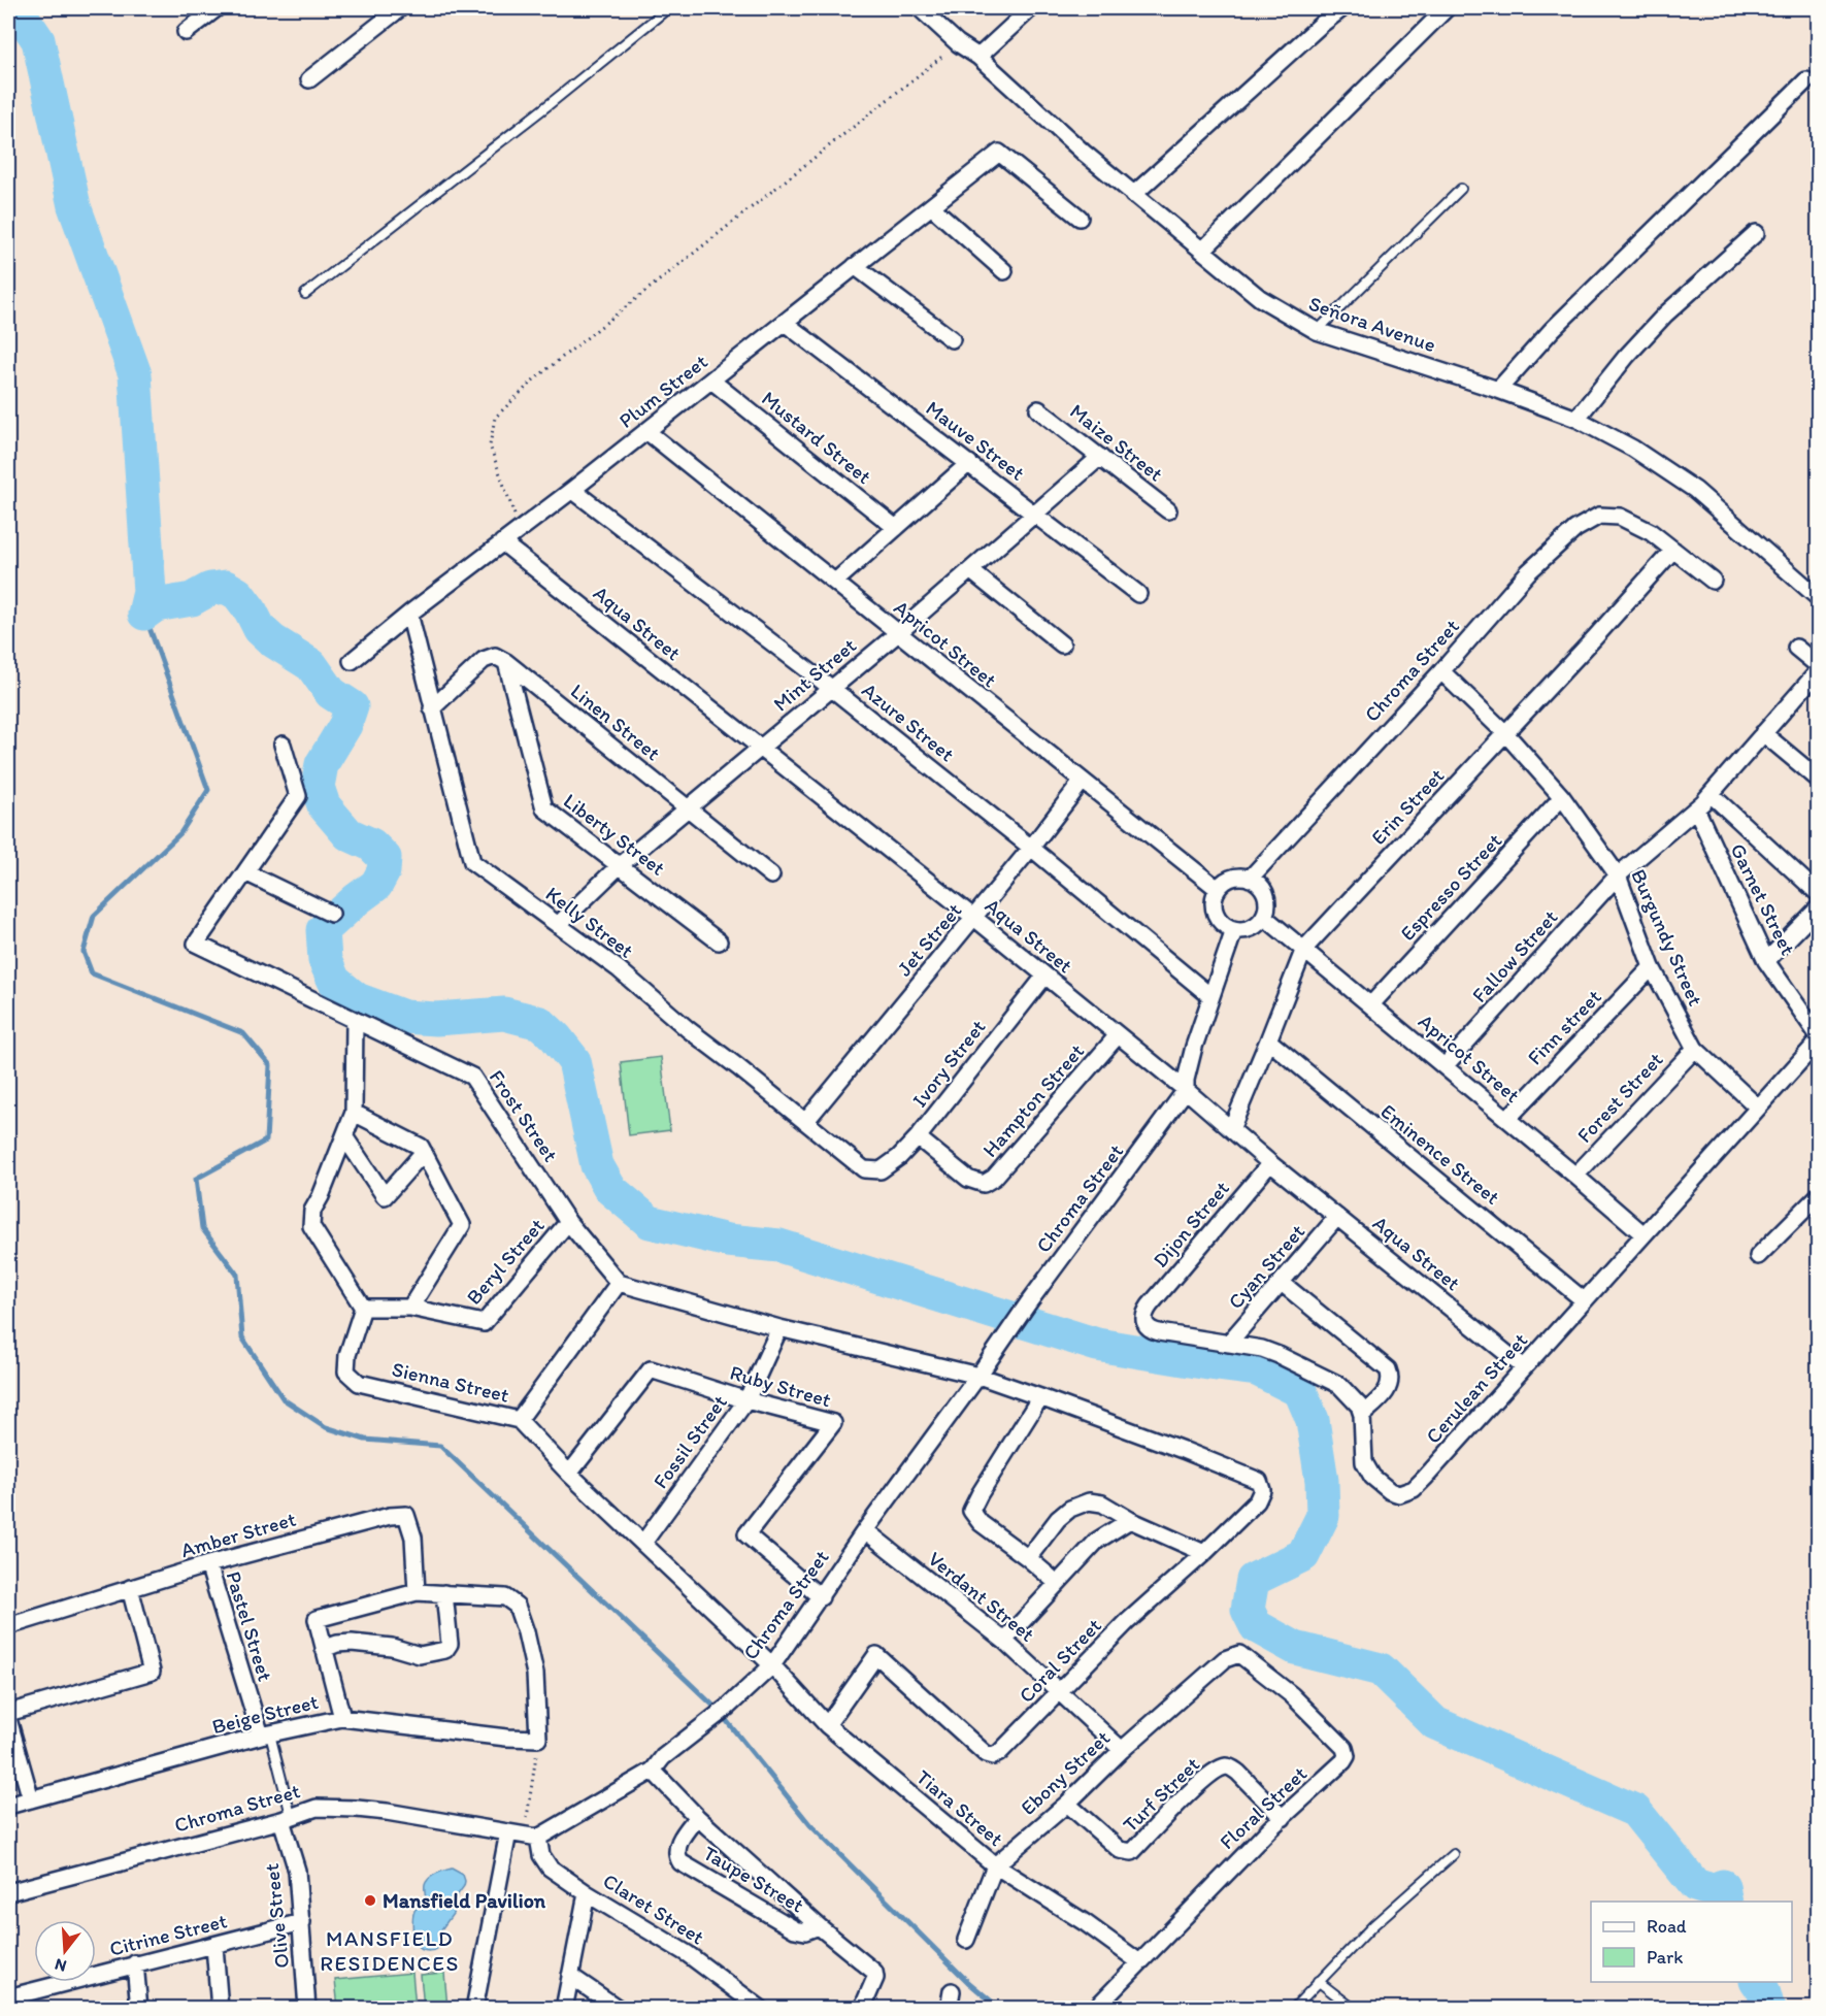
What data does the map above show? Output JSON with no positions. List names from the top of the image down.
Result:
{
  "streets": {
    "street": [
      "Señora Avenue",
      "Plum Street",
      "Mustard Street",
      "Mauve Street",
      "Maize Street",
      "Aqua Street",
      "Apricot Street",
      "Chroma Street",
      "Mint Street",
      "Linen Street",
      "Azure Street",
      "Erin Street",
      "Liberty Street",
      "Espresso Street",
      "Garnet Street",
      "Kelly Street",
      "Burgundy Street",
      "Jet Street",
      "Fallow Street",
      "Finn street",
      "Ivory Street",
      "Forest Street",
      "Hampton Street",
      "Frost Street",
      "Eminence Street",
      "Dijon Street",
      "Beryl Street",
      "Cyan Street",
      "Sienna Street",
      "Ruby Street",
      "Cerulean Street",
      "Fossil Street",
      "Amber Street",
      "Verdant Street",
      "Pastel Street",
      "Coral Street",
      "Beige Street",
      "Ebony Street",
      "Turf Street",
      "Tiara Street",
      "Floral Street",
      "Taupe Street",
      "Claret Street",
      "Olive Street",
      "Citrine Street"
    ]
  },
  "crossings": [
    ["Plum Street", "Mustard Street"],
    ["Plum Street", "Mauve Street"],
    ["Plum Street", "Aqua Street"],
    ["Plum Street", "Apricot Street"],
    ["Plum Street", "Azure Street"],
    ["Plum Street", "Kelly Street"],
    ["Mauve Street", "Mint Street"],
    ["Maize Street", "Mint Street"],
    ["Aqua Street", "Chroma Street"],
    ["Aqua Street", "Mint Street"],
    ["Aqua Street", "Erin Street"],
    ["Aqua Street", "Jet Street"],
    ["Aqua Street", "Ivory Street"],
    ["Aqua Street", "Hampton Street"],
    ["Aqua Street", "Dijon Street"],
    ["Aqua Street", "Cyan Street"],
    ["Aqua Street", "Cerulean Street"],
    ["Apricot Street", "Chroma Street"],
    ["Apricot Street", "Mint Street"],
    ["Apricot Street", "Erin Street"],
    ["Apricot Street", "Espresso Street"],
    ["Apricot Street", "Jet Street"],
    ["Apricot Street", "Fallow Street"],
    ["Apricot Street", "Finn street"],
    ["Apricot Street", "Forest Street"],
    ["Apricot Street", "Cerulean Street"],
    ["Chroma Street", "Azure Street"],
    ["Chroma Street", "Erin Street"],
    ["Chroma Street", "Burgundy Street"],
    ["Chroma Street", "Sienna Street"],
    ["Chroma Street", "Ruby Street"],
    ["Chroma Street", "Verdant Street"],
    ["Chroma Street", "Tiara Street"],
    ["Chroma Street", "Taupe Street"],
    ["Chroma Street", "Claret Street"],
    ["Chroma Street", "Olive Street"],
    ["Mint Street", "Linen Street"],
    ["Mint Street", "Azure Street"],
    ["Mint Street", "Liberty Street"],
    ["Mint Street", "Kelly Street"],
    ["Linen Street", "Liberty Street"],
    ["Azure Street", "Jet Street"],
    ["Erin Street", "Burgundy Street"],
    ["Erin Street", "Eminence Street"],
    ["Espresso Street", "Burgundy Street"],
    ["Garnet Street", "Fallow Street"],
    ["Garnet Street", "Cerulean Street"],
    ["Kelly Street", "Jet Street"],
    ["Kelly Street", "Ivory Street"],
    ["Burgundy Street", "Fallow Street"],
    ["Burgundy Street", "Finn street"],
    ["Burgundy Street", "Forest Street"],
    ["Burgundy Street", "Cerulean Street"],
    ["Ivory Street", "Hampton Street"],
    ["Frost Street", "Beryl Street"],
    ["Eminence Street", "Cerulean Street"],
    ["Dijon Street", "Cyan Street"],
    ["Beryl Street", "Sienna Street"],
    ["Sienna Street", "Ruby Street"],
    ["Sienna Street", "Fossil Street"],
    ["Sienna Street", "Tiara Street"],
    ["Ruby Street", "Fossil Street"],
    ["Amber Street", "Pastel Street"],
    ["Verdant Street", "Coral Street"],
    ["Verdant Street", "Ebony Street"],
    ["Pastel Street", "Beige Street"],
    ["Coral Street", "Tiara Street"],
    ["Ebony Street", "Turf Street"],
    ["Ebony Street", "Tiara Street"],
    ["Ebony Street", "Floral Street"],
    ["Turf Street", "Floral Street"],
    ["Tiara Street", "Floral Street"],
    ["Olive Street", "Citrine Street"]
  ],
  "districts": ["MANSFIELD RESIDENCES"],
  "places": ["Mansfield Pavilion"],
  "legend": ["Road", "Park"],
  "north": "bottom"
}
